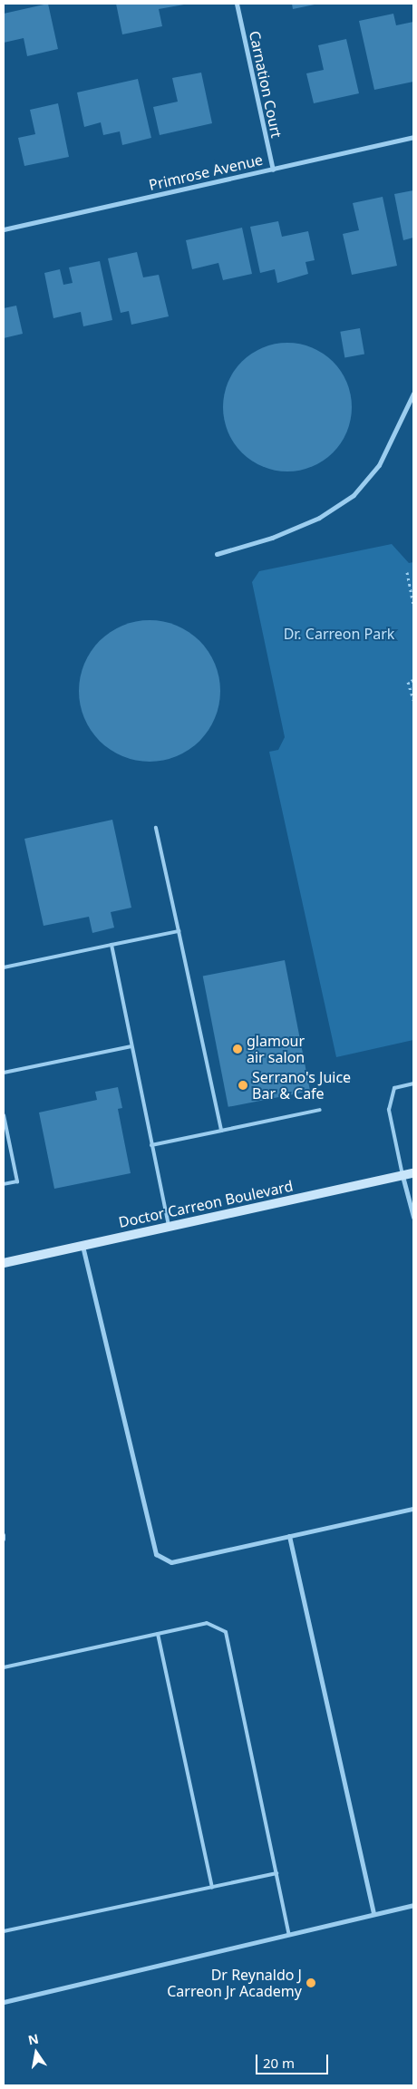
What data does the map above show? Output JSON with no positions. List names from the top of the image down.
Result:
{
  "streets": {
    "main road": ["Doctor Carreon Boulevard"],
    "street": ["Carnation Court", "Primrose Avenue"]
  },
  "crossings": [
    ["Carnation Court", "Primrose Avenue"]
  ],
  "parks": ["Dr. Carreon Park"],
  "places": ["glamour air salon", "Serrano's Juice Bar & Cafe", "Dr Reynaldo J Carreon Jr Academy"],
  "scale_bar": "20 m",
  "north": "top"
}
